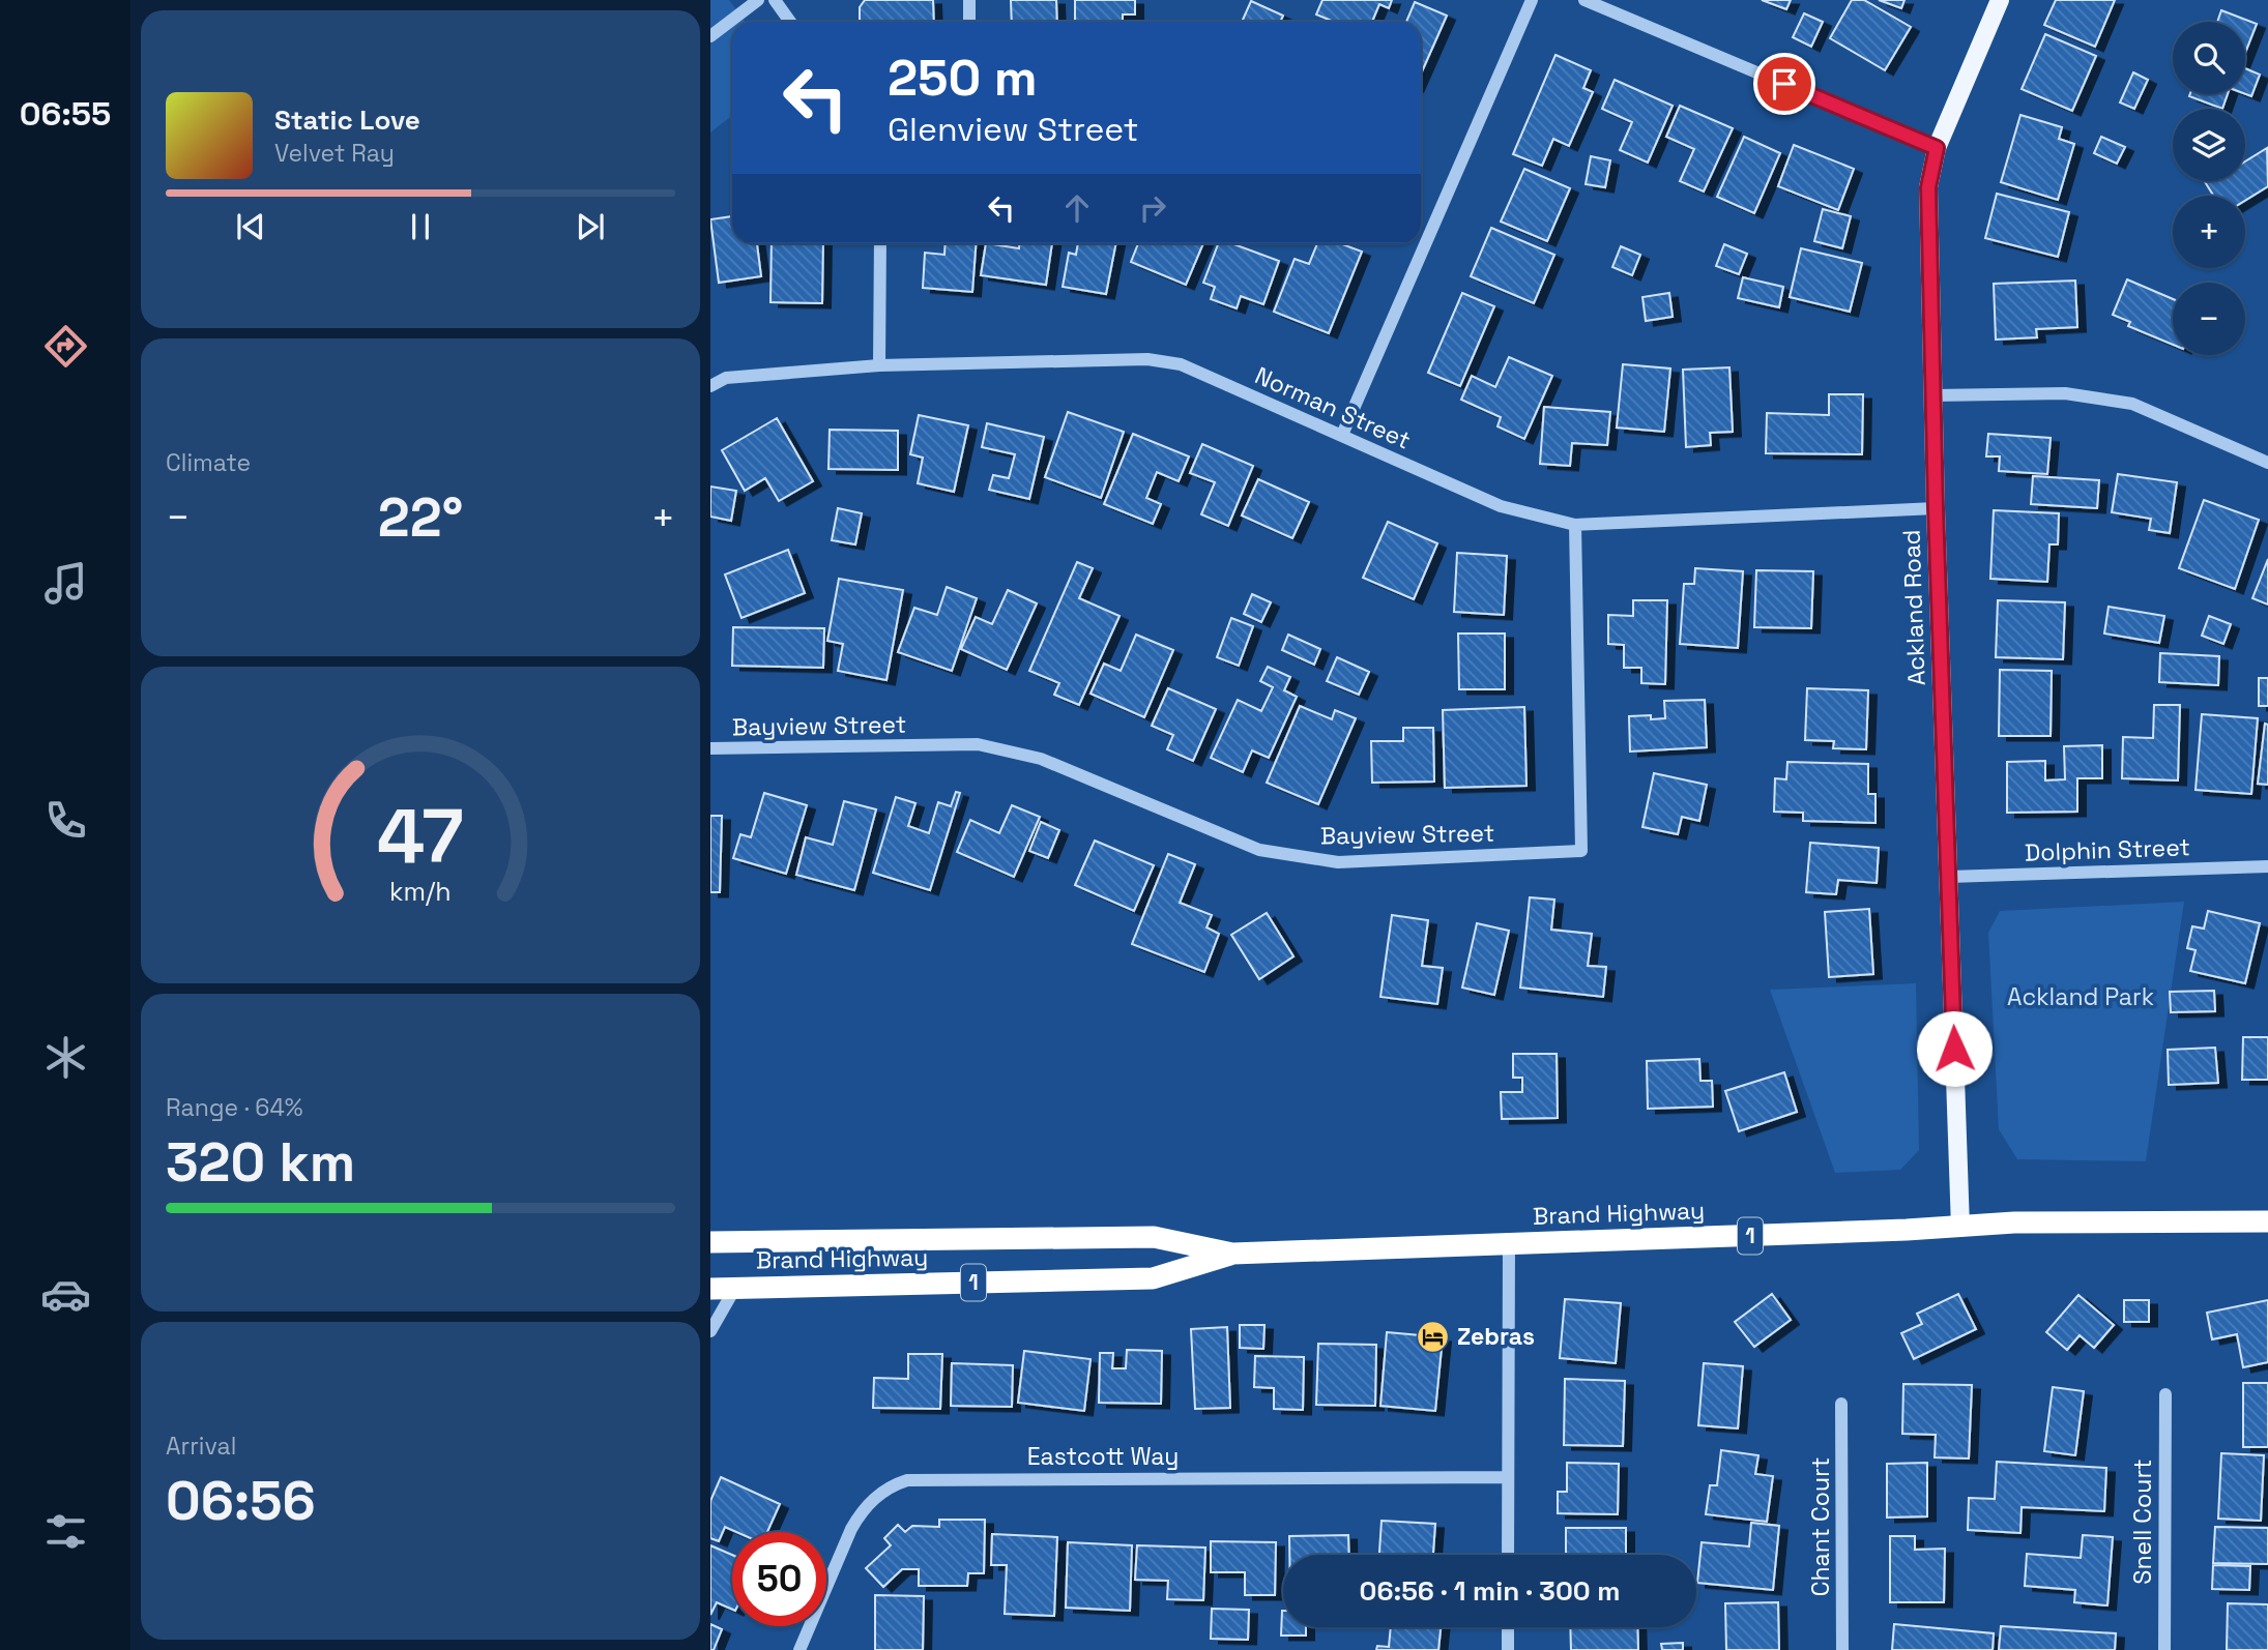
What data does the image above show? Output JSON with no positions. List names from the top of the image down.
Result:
{
  "streets": {
    "highway": ["Brand Highway", "1"],
    "main road": ["Ackland Road"],
    "street": [
      "Norman Street",
      "Bayview Street",
      "Dolphin Street",
      "Eastcott Way",
      "Snell Court",
      "Chant Court"
    ]
  },
  "crossings": [
    ["Norman Street", "Ackland Road"],
    ["Norman Street", "Bayview Street"],
    ["Ackland Road", "Dolphin Street"],
    ["Ackland Road", "Brand Highway"]
  ],
  "parks": ["Ackland Park"],
  "places": {
    "hotel": ["Zebras"]
  },
  "page": {
    "tabs": "06:55",
    "map_buttons": ["+", "−"],
    "turn": ["250 m", "Glenview Street"],
    "song": ["Static Love", "Velvet Ray"],
    "tile": [
      "Climate",
      ["Range · 64%", "320 km"],
      ["Arrival", "06:56"]
    ],
    "heat": ["−", "22°", "+"],
    "limit": "50",
    "trip": "06:56 · 1 min · 300 m",
    "gauge": ["47", "km/h"]
  }
}
